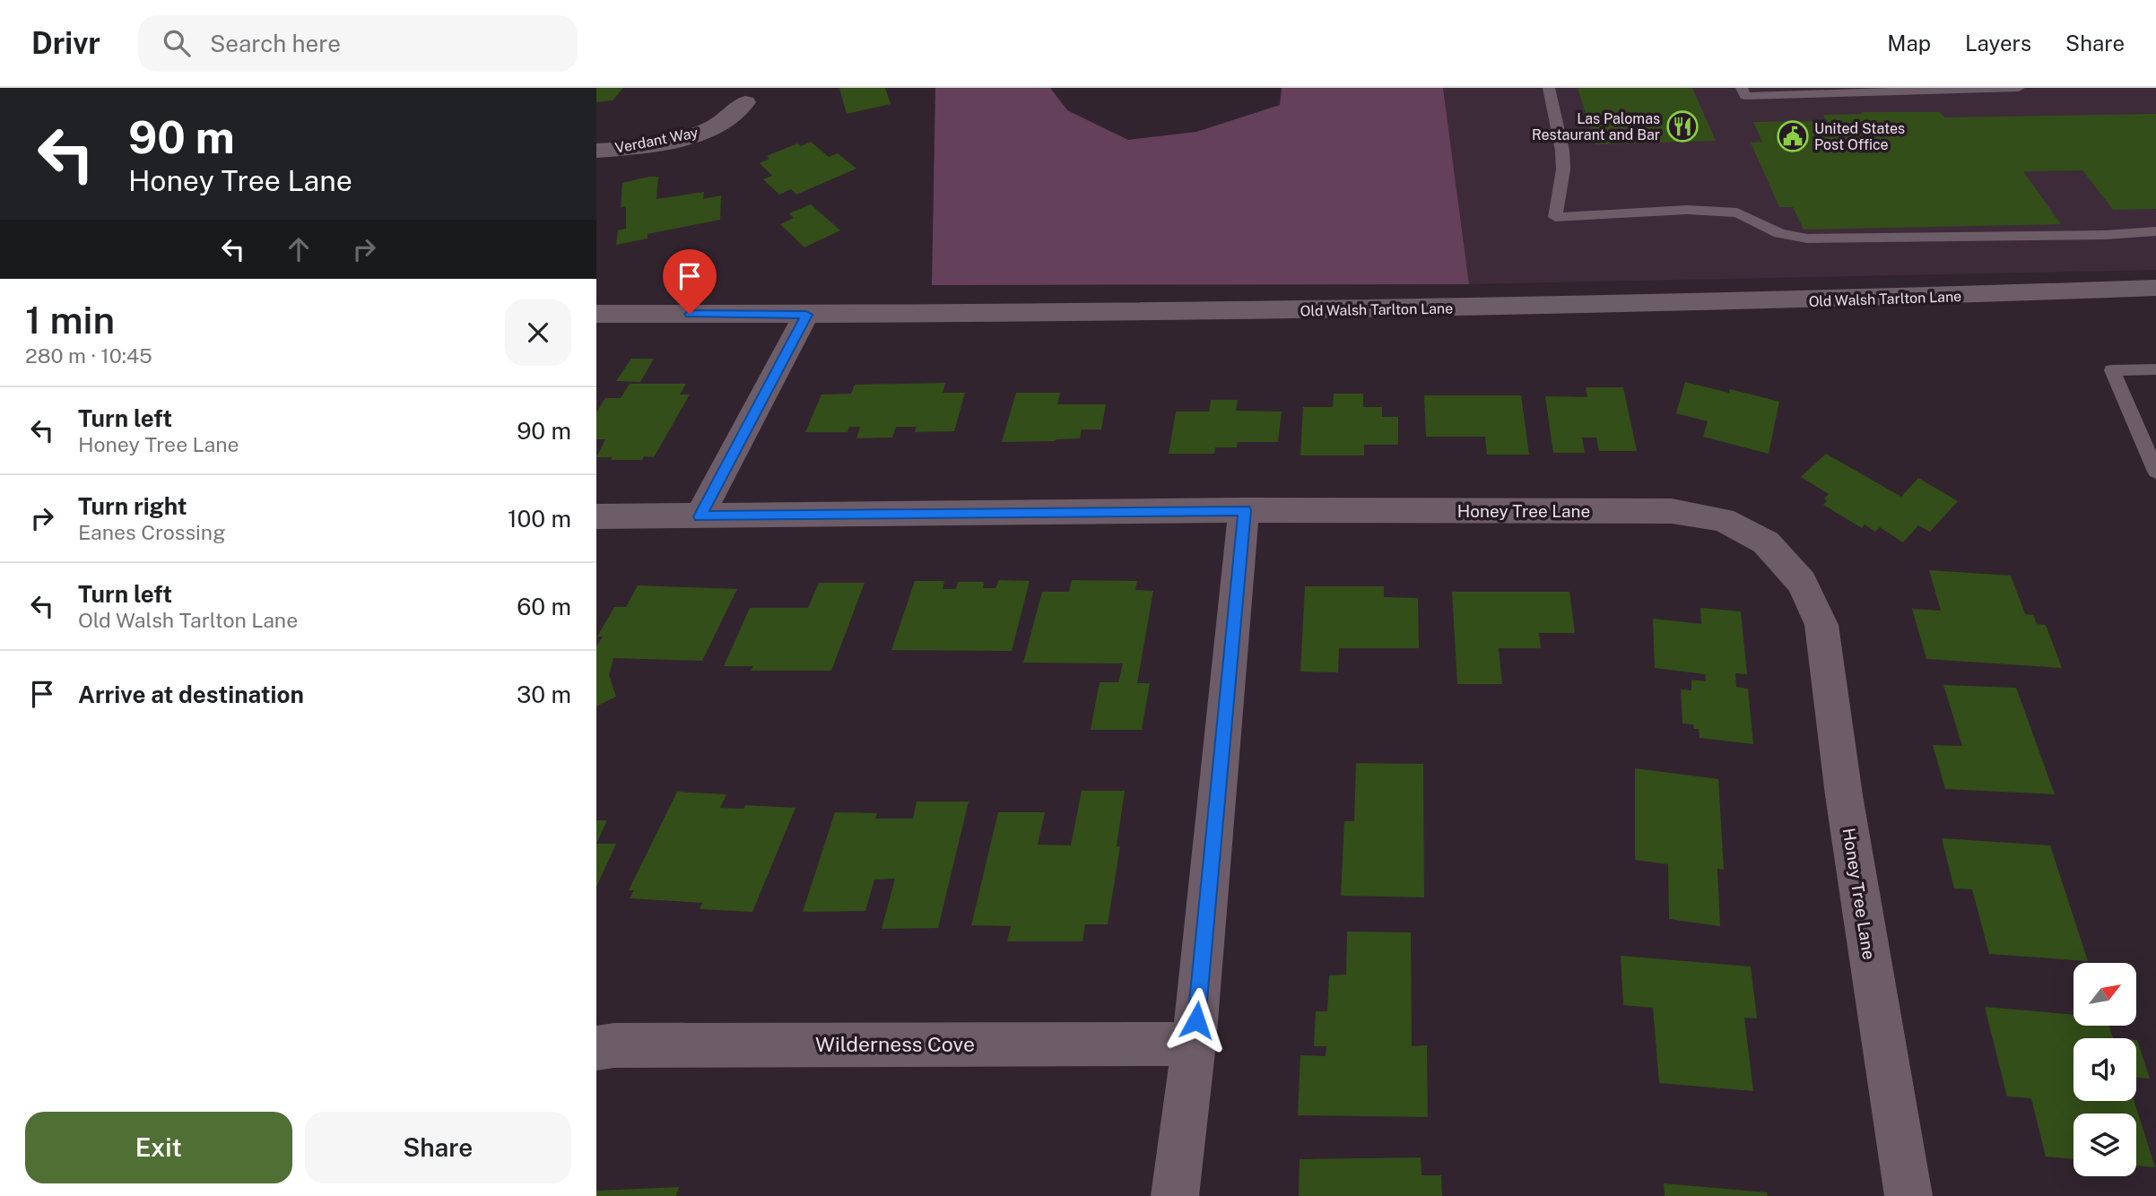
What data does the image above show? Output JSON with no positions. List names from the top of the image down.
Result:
{
  "streets": {
    "street": [
      "Verdant Way",
      "Old Walsh Tarlton Lane",
      "Honey Tree Lane",
      "Wilderness Cove"
    ]
  },
  "places": {
    "restaurant": ["Las Palomas Restaurant and Bar"],
    "public building": ["United States Post Office"]
  },
  "north": "top right",
  "page": {
    "header": "Drivr",
    "search": "Search here",
    "nav": ["Map", "Layers", "Share"],
    "turn": ["90 m", "Honey Tree Lane"],
    "heading": ["1 min", "280 m · 10:45"],
    "list": [
      {
        "name": "Turn left",
        "note": "Honey Tree Lane",
        "value": "90 m"
      },
      {
        "name": "Turn right",
        "note": "Eanes Crossing",
        "value": "100 m"
      },
      {
        "name": "Turn left",
        "note": "Old Walsh Tarlton Lane",
        "value": "60 m"
      },
      {
        "name": "Arrive at destination",
        "value": "30 m"
      }
    ],
    "buttons": ["Exit", "Share"]
  }
}
